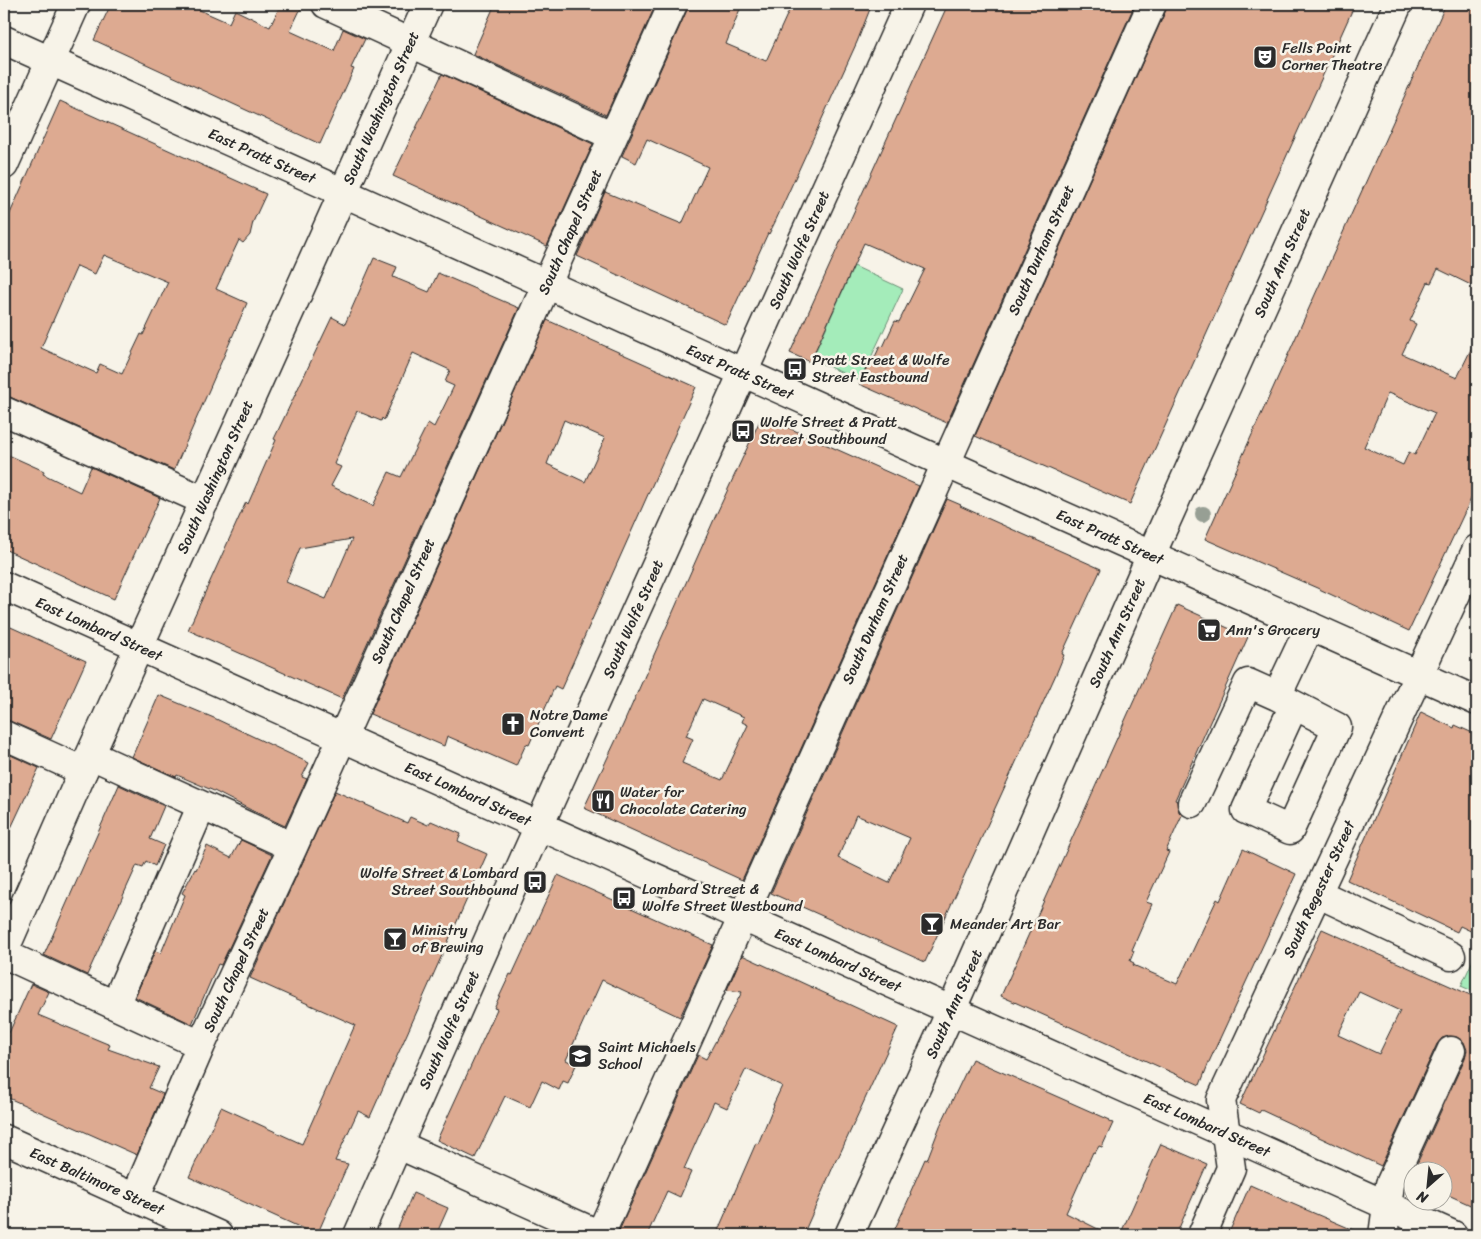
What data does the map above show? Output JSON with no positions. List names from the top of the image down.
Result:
{
  "streets": {
    "main road": [
      "South Washington Street",
      "East Pratt Street",
      "South Chapel Street",
      "South Wolfe Street",
      "South Durham Street",
      "South Ann Street",
      "East Lombard Street",
      "South Regester Street",
      "East Baltimore Street"
    ]
  },
  "crossings": [
    ["South Washington Street", "East Pratt Street"],
    ["South Washington Street", "East Lombard Street"],
    ["East Pratt Street", "South Chapel Street"],
    ["East Pratt Street", "South Wolfe Street"],
    ["East Pratt Street", "South Durham Street"],
    ["East Pratt Street", "South Ann Street"],
    ["East Pratt Street", "South Regester Street"],
    ["South Chapel Street", "East Lombard Street"],
    ["South Chapel Street", "East Baltimore Street"],
    ["South Wolfe Street", "East Lombard Street"],
    ["South Durham Street", "East Lombard Street"],
    ["South Ann Street", "East Lombard Street"],
    ["East Lombard Street", "South Regester Street"]
  ],
  "places": {
    "theatre": ["Fells Point Corner Theatre"],
    "bus stop": [
      "Pratt Street & Wolfe Street Eastbound",
      "Wolfe Street & Pratt Street Southbound",
      "Wolfe Street & Lombard Street Southbound",
      "Lombard Street & Wolfe Street Westbound"
    ],
    "supermarket": ["Ann's Grocery"],
    "church": ["Notre Dame Convent"],
    "restaurant": ["Water for Chocolate Catering"],
    "bar": ["Meander Art Bar", "Ministry of Brewing"],
    "school or university": ["Saint Michaels School"]
  },
  "north": "bottom left"
}
